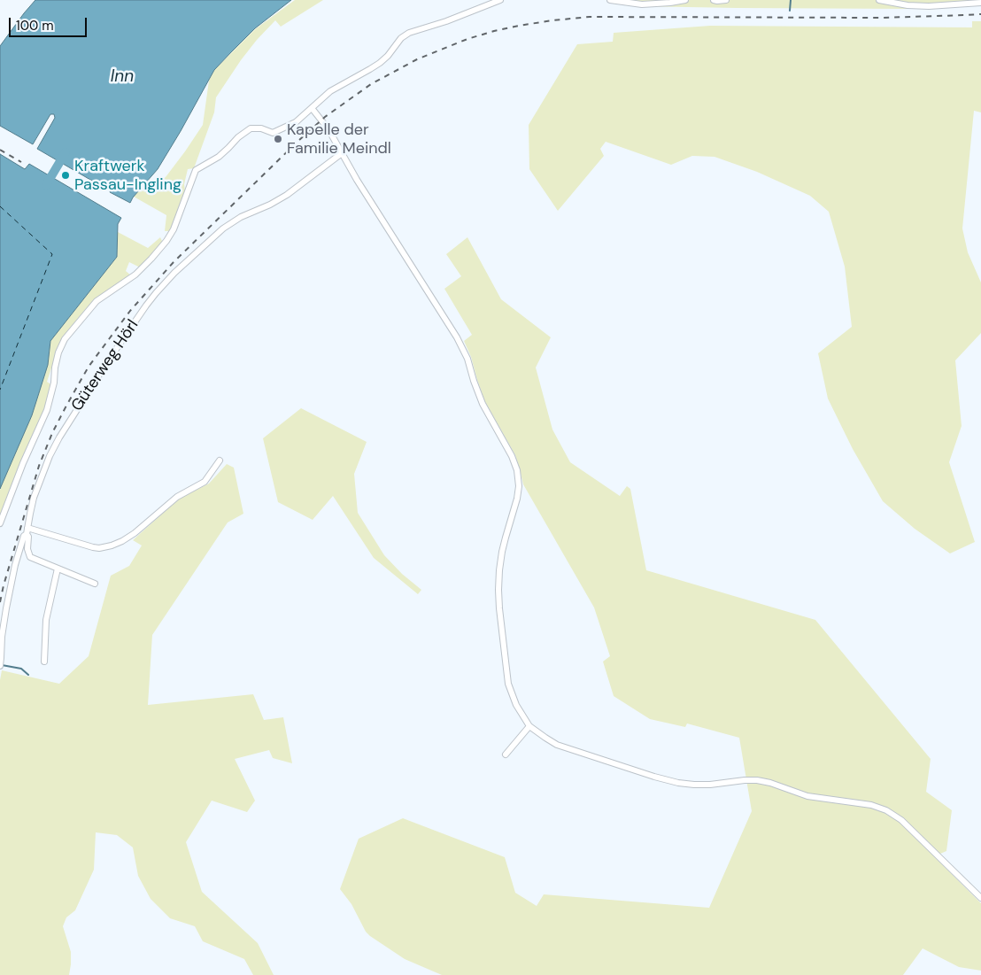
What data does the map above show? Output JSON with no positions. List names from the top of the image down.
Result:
{
  "streets": {
    "street": ["Güterweg Hörl"]
  },
  "water": ["Inn"],
  "places": ["Kapelle der Familie Meindl", "Kraftwerk Passau-Ingling"],
  "scale_bar": "100 m"
}
